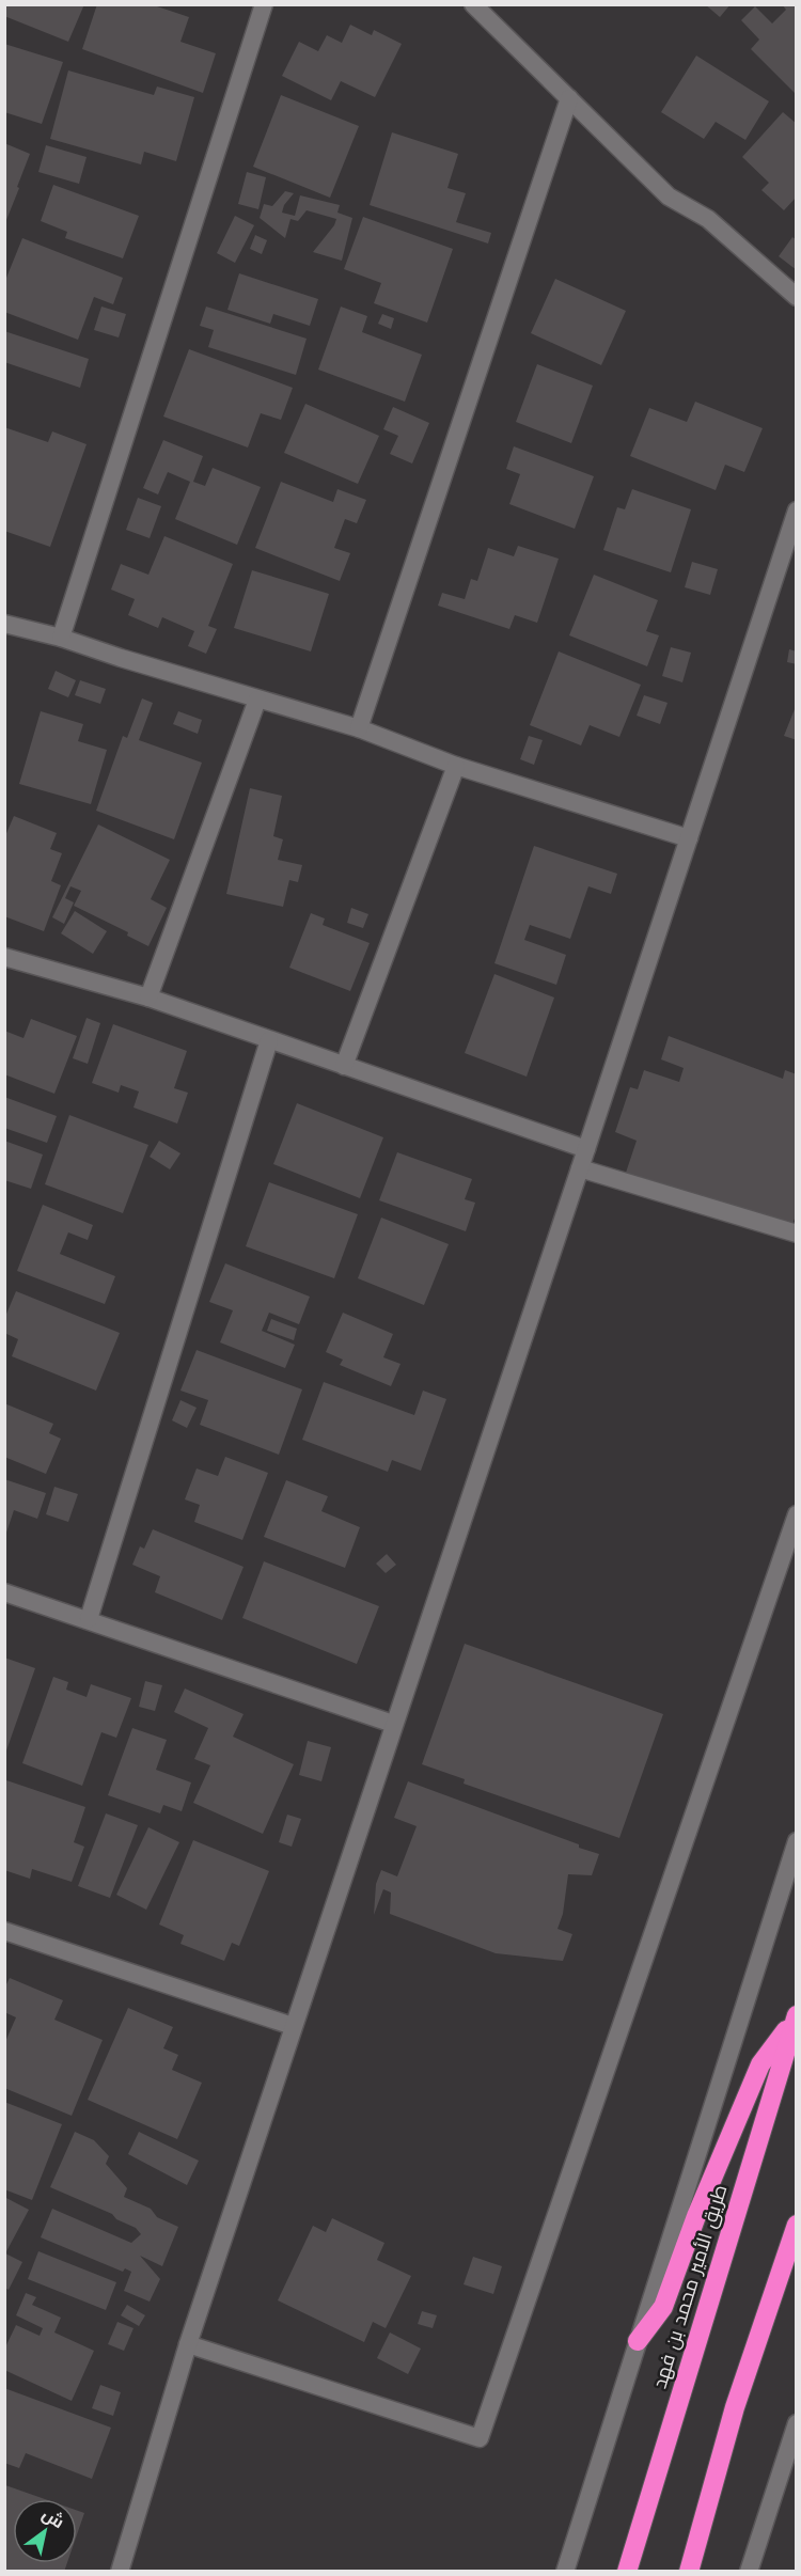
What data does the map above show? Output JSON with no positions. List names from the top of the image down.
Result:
{
  "streets": {
    "highway": ["طريق الأمير محمد بن فهد"]
  },
  "north": "top right"
}
